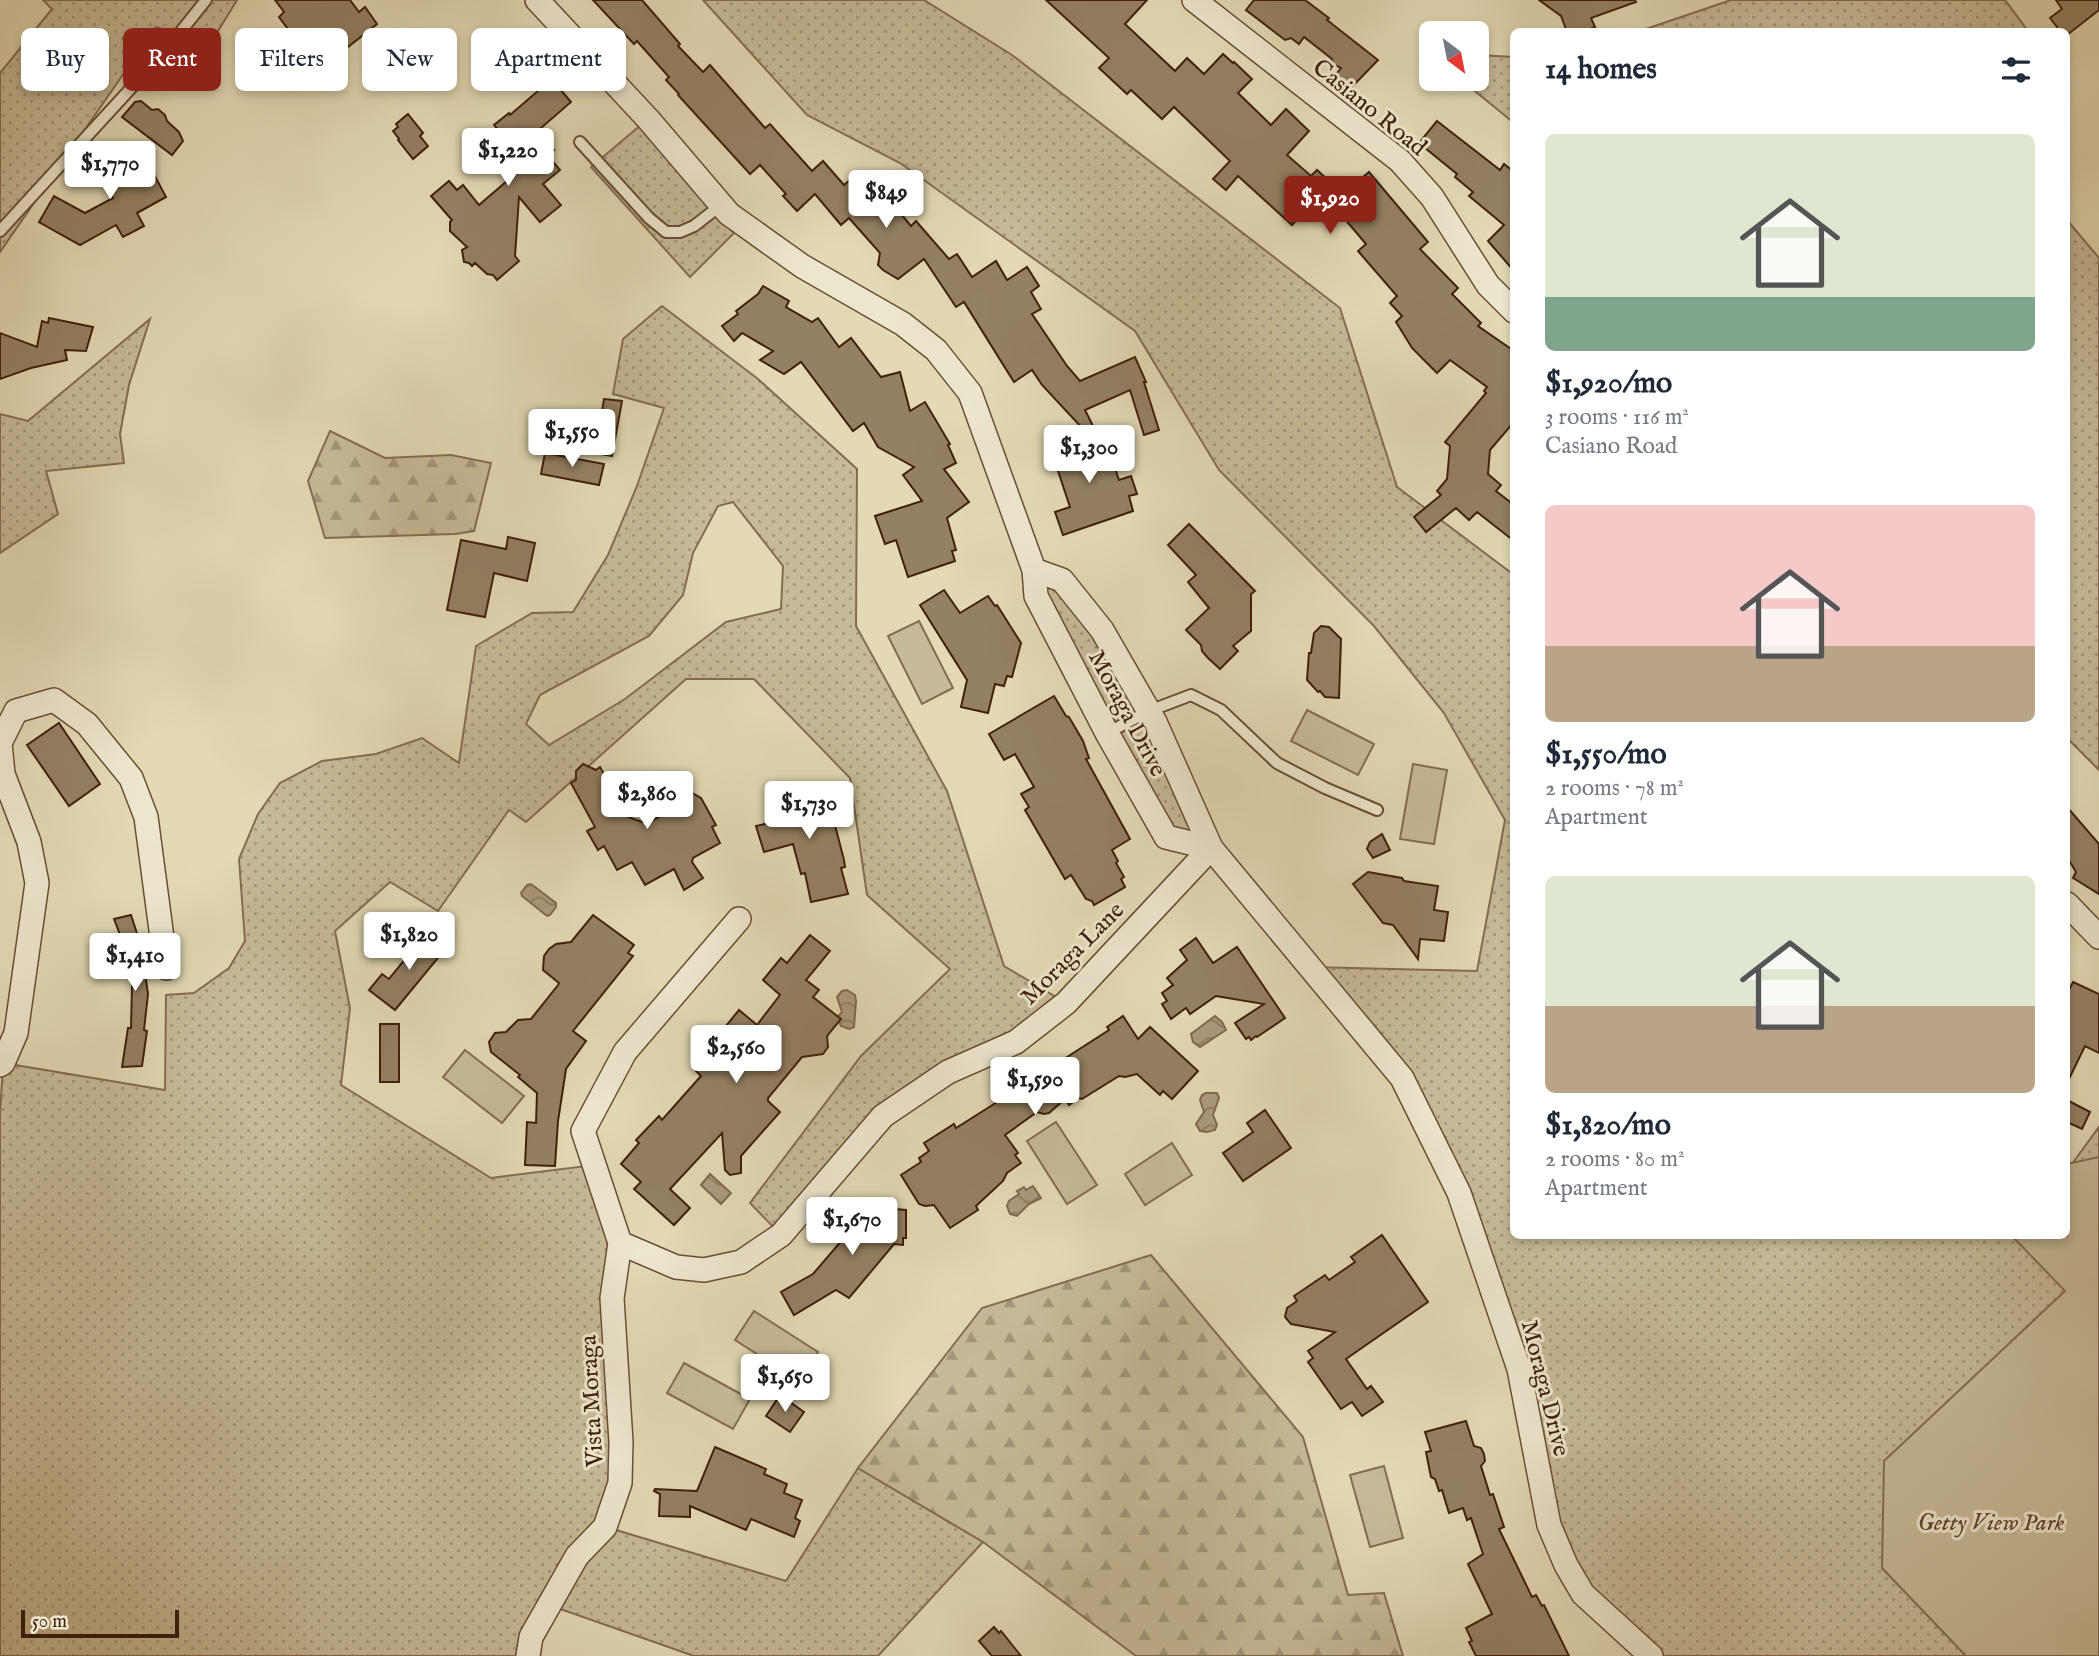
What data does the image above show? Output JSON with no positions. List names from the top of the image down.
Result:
{
  "streets": {
    "street": [
      "Casiano Road",
      "Moraga Drive",
      "Moraga Lane",
      "Vista Moraga"
    ]
  },
  "crossings": [
    ["Moraga Drive", "Moraga Lane"],
    ["Moraga Lane", "Vista Moraga"]
  ],
  "parks": ["Getty View Park"],
  "scale_bar": "50 m",
  "north": "bottom right",
  "page": {
    "chip": [
      "Buy",
      "Rent",
      "Filters",
      "New",
      "Apartment"
    ],
    "heading": "14 homes",
    "list": [
      {
        "name": "$1,920/mo",
        "note": "3 rooms · 116 m² · Casiano Road"
      },
      {
        "name": "$1,550/mo",
        "note": "2 rooms · 78 m² · Apartment"
      },
      {
        "name": "$1,820/mo",
        "note": "2 rooms · 80 m² · Apartment"
      }
    ],
    "price": [
      "$1,220",
      "$1,770",
      "$849",
      "$1,920",
      "$1,550",
      "$1,300",
      "$2,860",
      "$1,730",
      "$1,820",
      "$1,410",
      "$2,560",
      "$1,590",
      "$1,670",
      "$1,650"
    ],
    "scale": "50 m"
  }
}
